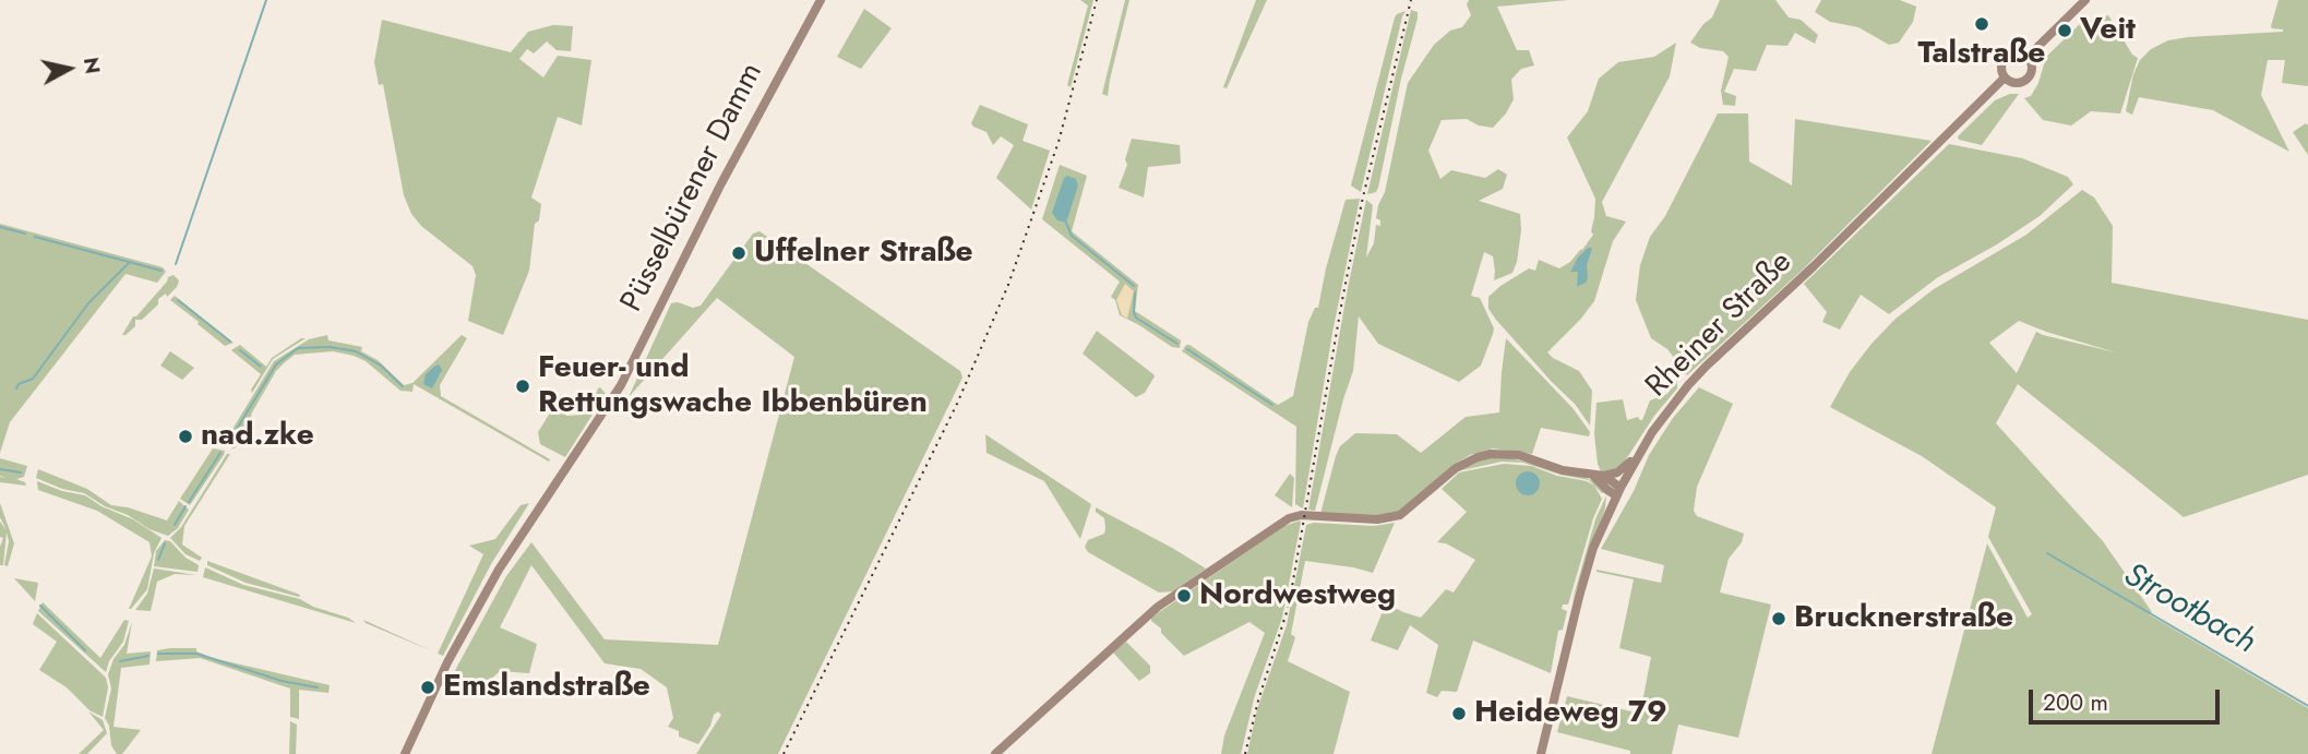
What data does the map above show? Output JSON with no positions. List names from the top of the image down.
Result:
{
  "streets": {
    "main road": ["Püsselbürener Damm", "Rheiner Straße"]
  },
  "water": ["Strootbach"],
  "places": [
    "Talstraße",
    "Veit",
    "Uffelner Straße",
    "Feuer- und Rettungswache Ibbenbüren",
    "nad.zke",
    "Nordwestweg",
    "Brucknerstraße",
    "Emslandstraße",
    "Heideweg 79"
  ],
  "scale_bar": "200 m",
  "north": "right"
}
